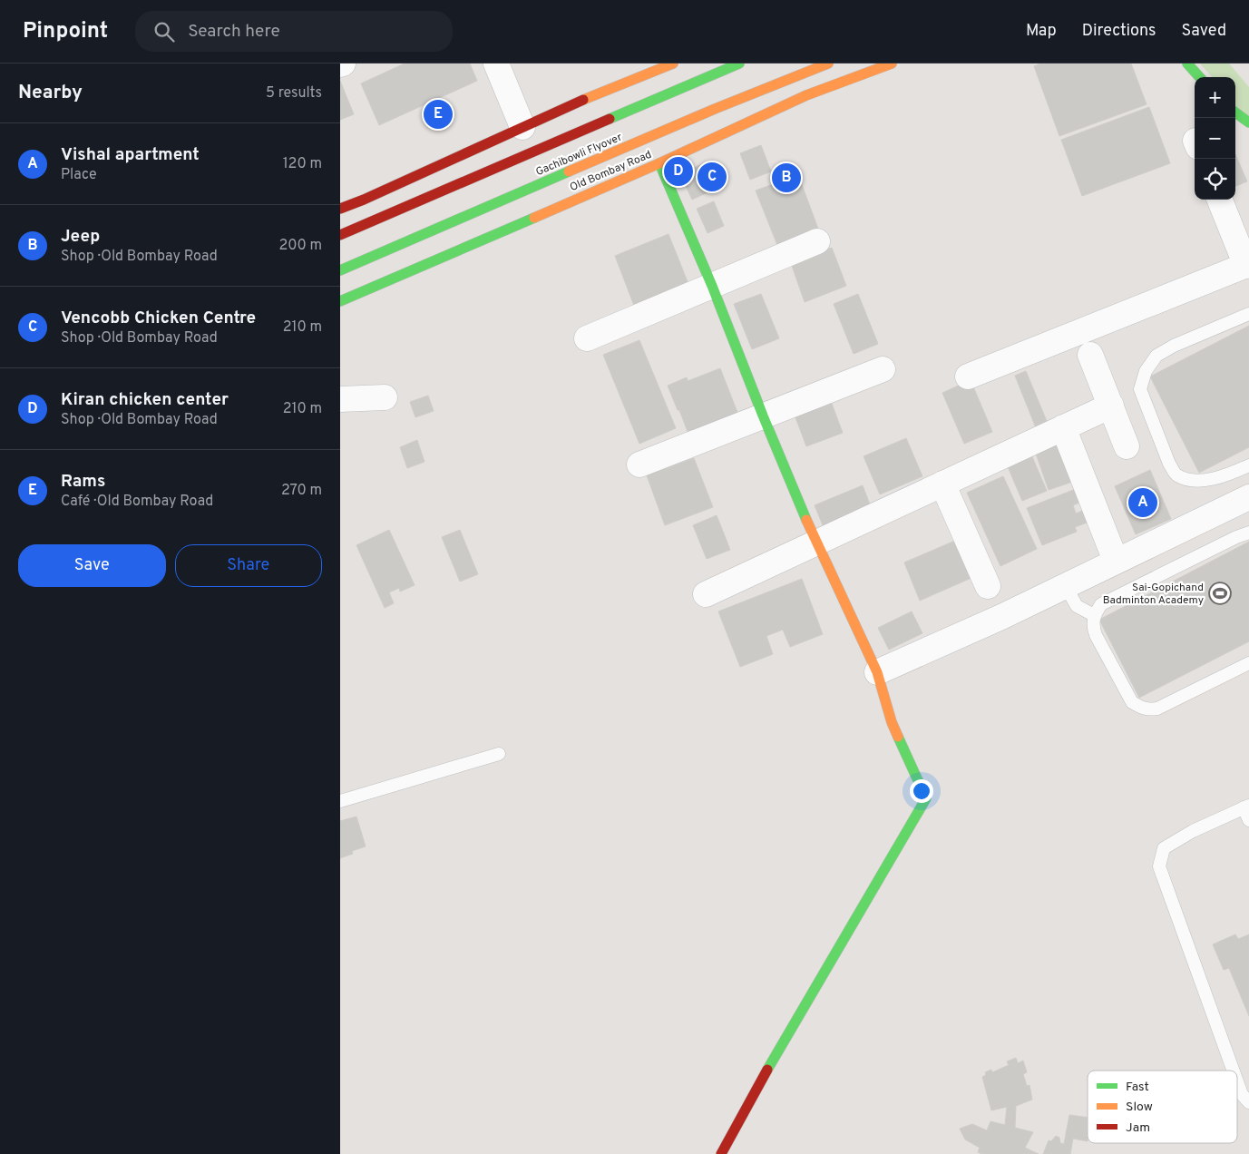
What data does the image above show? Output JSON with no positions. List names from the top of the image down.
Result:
{
  "streets": {
    "main road": ["Gachibowli Flyover", "Old Bombay Road"]
  },
  "places": {
    "sports": ["Sai-Gopichand Badminton Academy"]
  },
  "legend": ["Fast", "Slow", "Jam"],
  "page": {
    "header": "Pinpoint",
    "search": "Search here",
    "nav": ["Map", "Directions", "Saved"],
    "heading": ["Nearby", "5 results"],
    "map_buttons": ["+", "−"],
    "pins": [
      "E",
      "D",
      "C",
      "B",
      "A"
    ],
    "list": [
      {
        "mark": "A",
        "name": "Vishal apartment",
        "note": "Place",
        "value": "120 m"
      },
      {
        "mark": "B",
        "name": "Jeep",
        "note": "Shop · Old Bombay Road",
        "value": "200 m"
      },
      {
        "mark": "C",
        "name": "Vencobb Chicken Centre",
        "note": "Shop · Old Bombay Road",
        "value": "210 m"
      },
      {
        "mark": "D",
        "name": "Kiran chicken center",
        "note": "Shop · Old Bombay Road",
        "value": "210 m"
      },
      {
        "mark": "E",
        "name": "Rams",
        "note": "Café · Old Bombay Road",
        "value": "270 m"
      }
    ],
    "buttons": ["Save", "Share"]
  }
}
